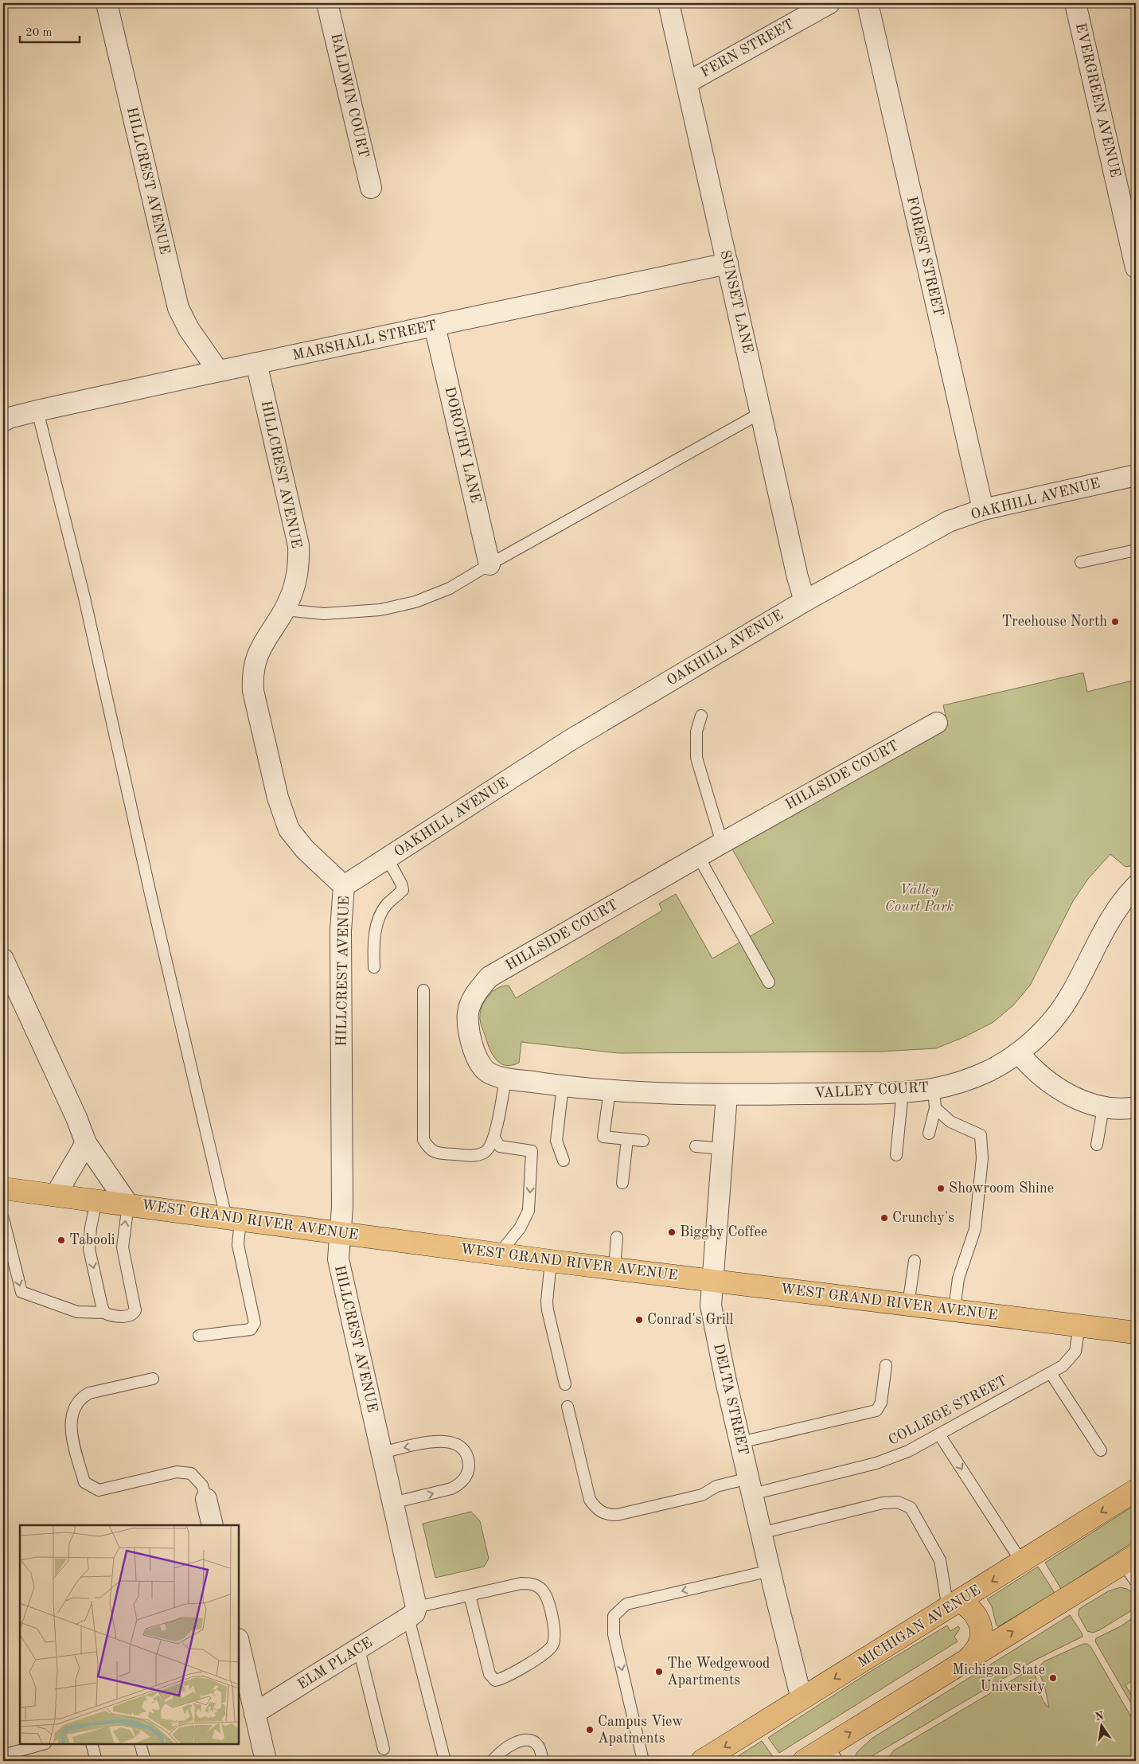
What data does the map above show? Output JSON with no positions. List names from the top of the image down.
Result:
{
  "streets": {
    "main road": ["WEST GRAND RIVER AVENUE", "MICHIGAN AVENUE"],
    "street": [
      "FERN STREET",
      "BALDWIN COURT",
      "EVERGREEN AVENUE",
      "HILLCREST AVENUE",
      "FOREST STREET",
      "SUNSET LANE",
      "MARSHALL STREET",
      "DOROTHY LANE",
      "OAKHILL AVENUE",
      "HILLSIDE COURT",
      "VALLEY COURT",
      "DELTA STREET",
      "ELM PLACE"
    ],
    "lane": ["COLLEGE STREET"]
  },
  "crossings": [
    ["FERN STREET", "SUNSET LANE"],
    ["HILLCREST AVENUE", "MARSHALL STREET"],
    ["HILLCREST AVENUE", "OAKHILL AVENUE"],
    ["HILLCREST AVENUE", "WEST GRAND RIVER AVENUE"],
    ["HILLCREST AVENUE", "ELM PLACE"],
    ["FOREST STREET", "OAKHILL AVENUE"],
    ["SUNSET LANE", "MARSHALL STREET"],
    ["SUNSET LANE", "OAKHILL AVENUE"],
    ["MARSHALL STREET", "DOROTHY LANE"],
    ["HILLSIDE COURT", "VALLEY COURT"],
    ["HILLSIDE COURT", "DELTA STREET"],
    ["VALLEY COURT", "DELTA STREET"],
    ["WEST GRAND RIVER AVENUE", "DELTA STREET"],
    ["WEST GRAND RIVER AVENUE", "COLLEGE STREET"],
    ["DELTA STREET", "COLLEGE STREET"],
    ["DELTA STREET", "MICHIGAN AVENUE"]
  ],
  "parks": ["Valley Court Park"],
  "places": [
    "Treehouse North",
    "Showroom Shine",
    "Crunchy's",
    "Biggby Coffee",
    "Tabooli",
    "Conrad's Grill",
    "The Wedgewood Apartments",
    "Michigan State University",
    "Campus View Apatments"
  ],
  "scale_bar": "20 m",
  "north": "top"
}
